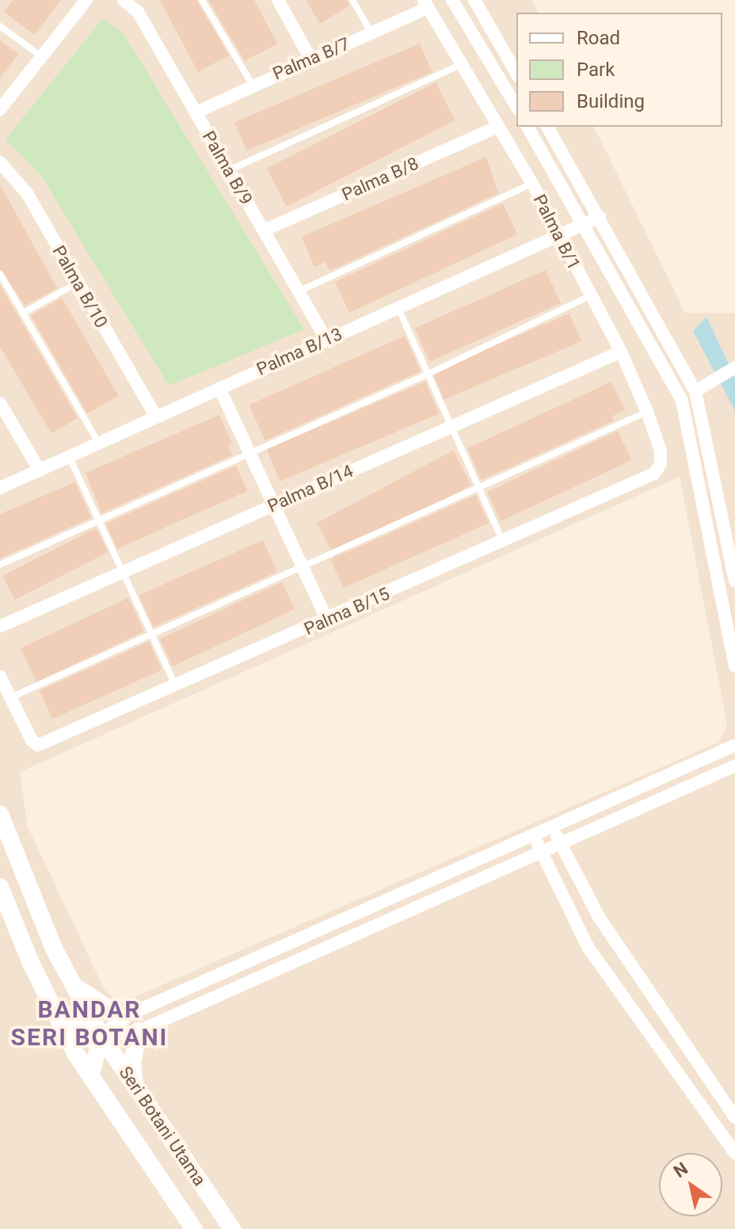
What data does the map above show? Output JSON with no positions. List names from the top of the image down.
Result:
{
  "streets": {
    "main road": ["Seri Botani Utama"],
    "street": [
      "Palma B/7",
      "Palma B/9",
      "Palma B/8",
      "Palma B/1",
      "Palma B/10",
      "Palma B/13",
      "Palma B/14",
      "Palma B/15"
    ]
  },
  "crossings": [
    ["Palma B/7", "Palma B/9"],
    ["Palma B/7", "Palma B/1"],
    ["Palma B/9", "Palma B/8"],
    ["Palma B/9", "Palma B/13"],
    ["Palma B/8", "Palma B/1"],
    ["Palma B/1", "Palma B/13"],
    ["Palma B/1", "Palma B/14"],
    ["Palma B/1", "Palma B/15"],
    ["Palma B/10", "Palma B/13"]
  ],
  "districts": ["BANDAR SERI BOTANI"],
  "legend": ["Road", "Park", "Building"],
  "north": "top left"
}
